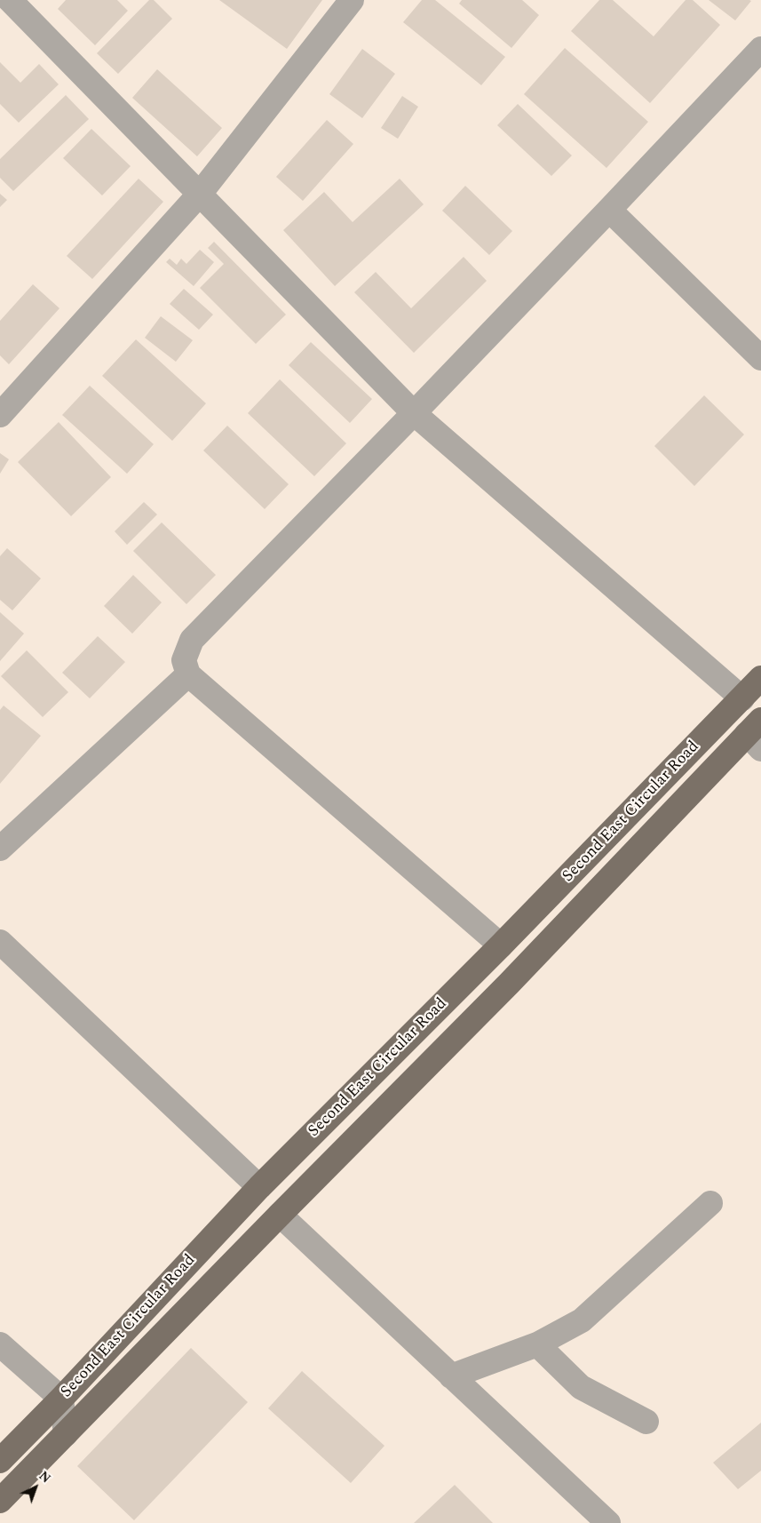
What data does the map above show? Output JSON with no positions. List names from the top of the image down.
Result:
{
  "streets": {
    "main road": ["Second East Circular Road"]
  },
  "north": "top right"
}
